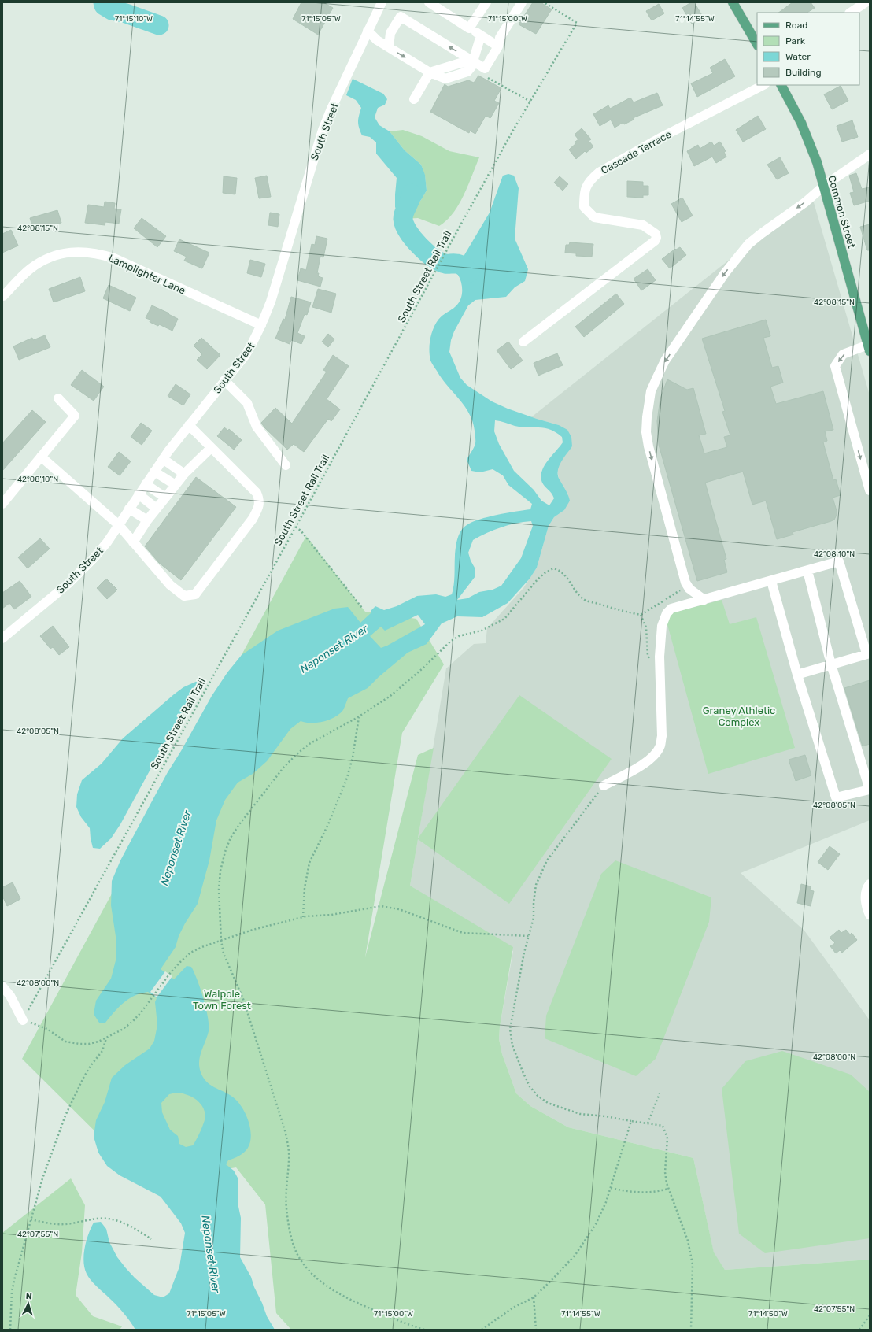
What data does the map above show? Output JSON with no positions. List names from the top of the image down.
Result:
{
  "streets": {
    "main road": ["Common Street"],
    "street": ["South Street", "Cascade Terrace", "Lamplighter Lane"],
    "path": ["South Street Rail Trail"]
  },
  "crossings": [
    ["South Street", "Lamplighter Lane"]
  ],
  "water": ["Neponset River"],
  "parks": ["Graney Athletic Complex", "Walpole Town Forest"],
  "legend": [
    "Road",
    "Park",
    "Water",
    "Building"
  ],
  "north": "top",
  "coordinates": [
    "71°15'10\"W",
    "71°15'05\"W",
    "71°15'00\"W",
    "71°14'55\"W",
    "42°08'15\"N",
    "42°08'10\"N",
    "42°08'05\"N",
    "42°08'00\"N",
    "42°07'55\"N",
    "71°14'50\"W"
  ]
}
